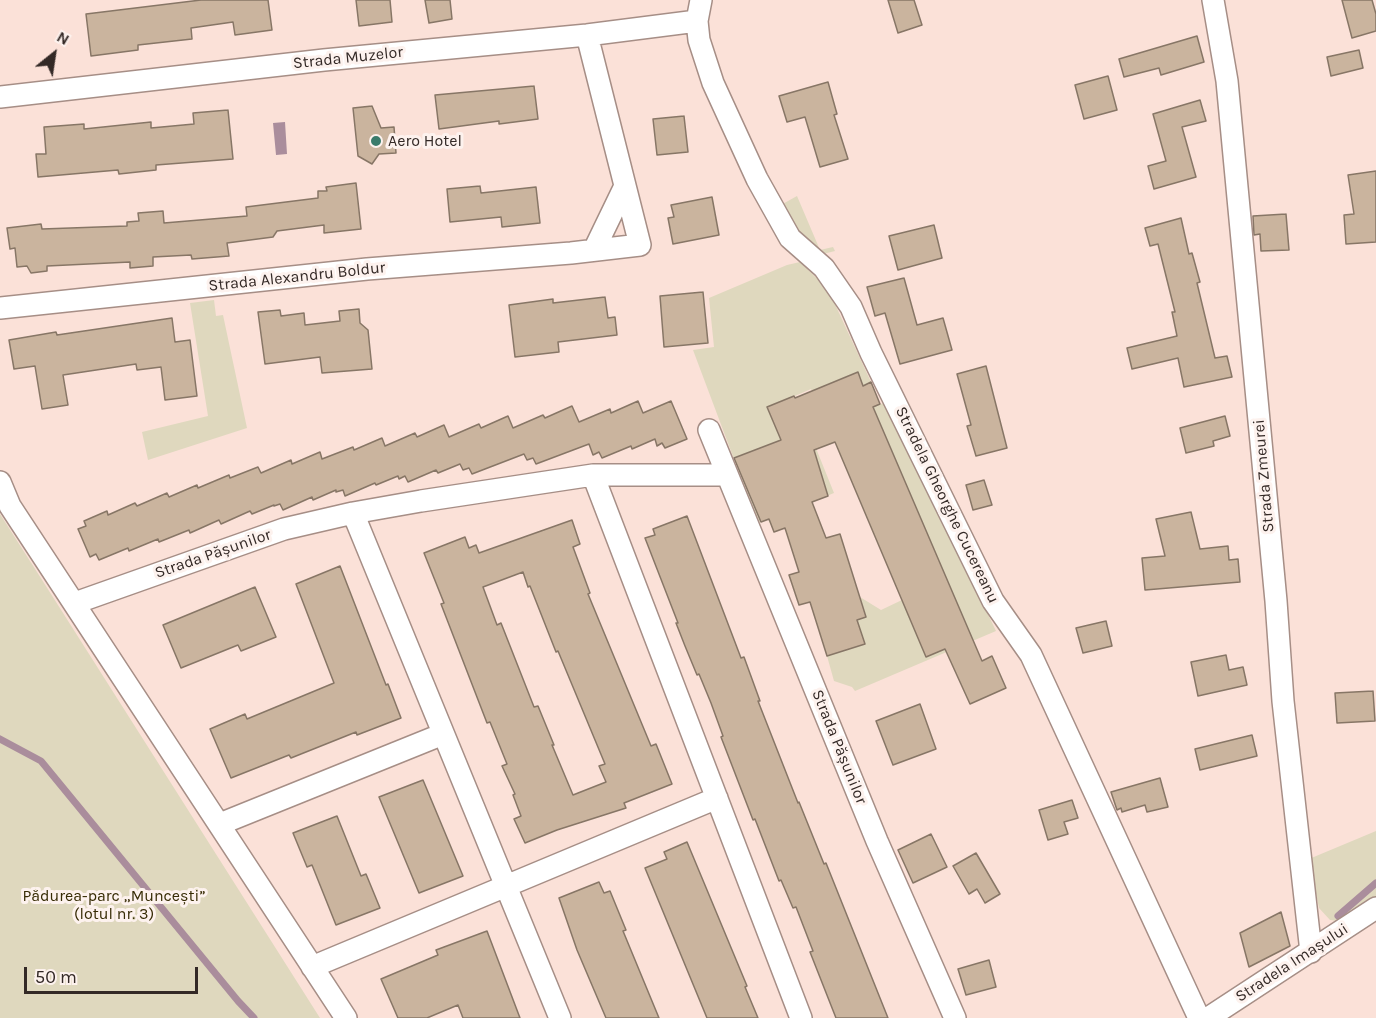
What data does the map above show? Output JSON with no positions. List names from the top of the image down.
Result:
{
  "streets": {
    "street": [
      "Strada Muzelor",
      "Strada Alexandru Boldur",
      "Strada Zmeurei",
      "Stradela Gheorghe Cucereanu",
      "Strada Pășunilor",
      "Stradela Imașului"
    ]
  },
  "crossings": [
    ["Strada Muzelor", "Strada Alexandru Boldur"],
    ["Strada Muzelor", "Stradela Gheorghe Cucereanu"],
    ["Strada Zmeurei", "Stradela Imașului"]
  ],
  "parks": ["Pădurea-parc „Muncești” (lotul nr. 3)"],
  "places": ["Aero Hotel"],
  "scale_bar": "50 m",
  "north": "top right"
}
